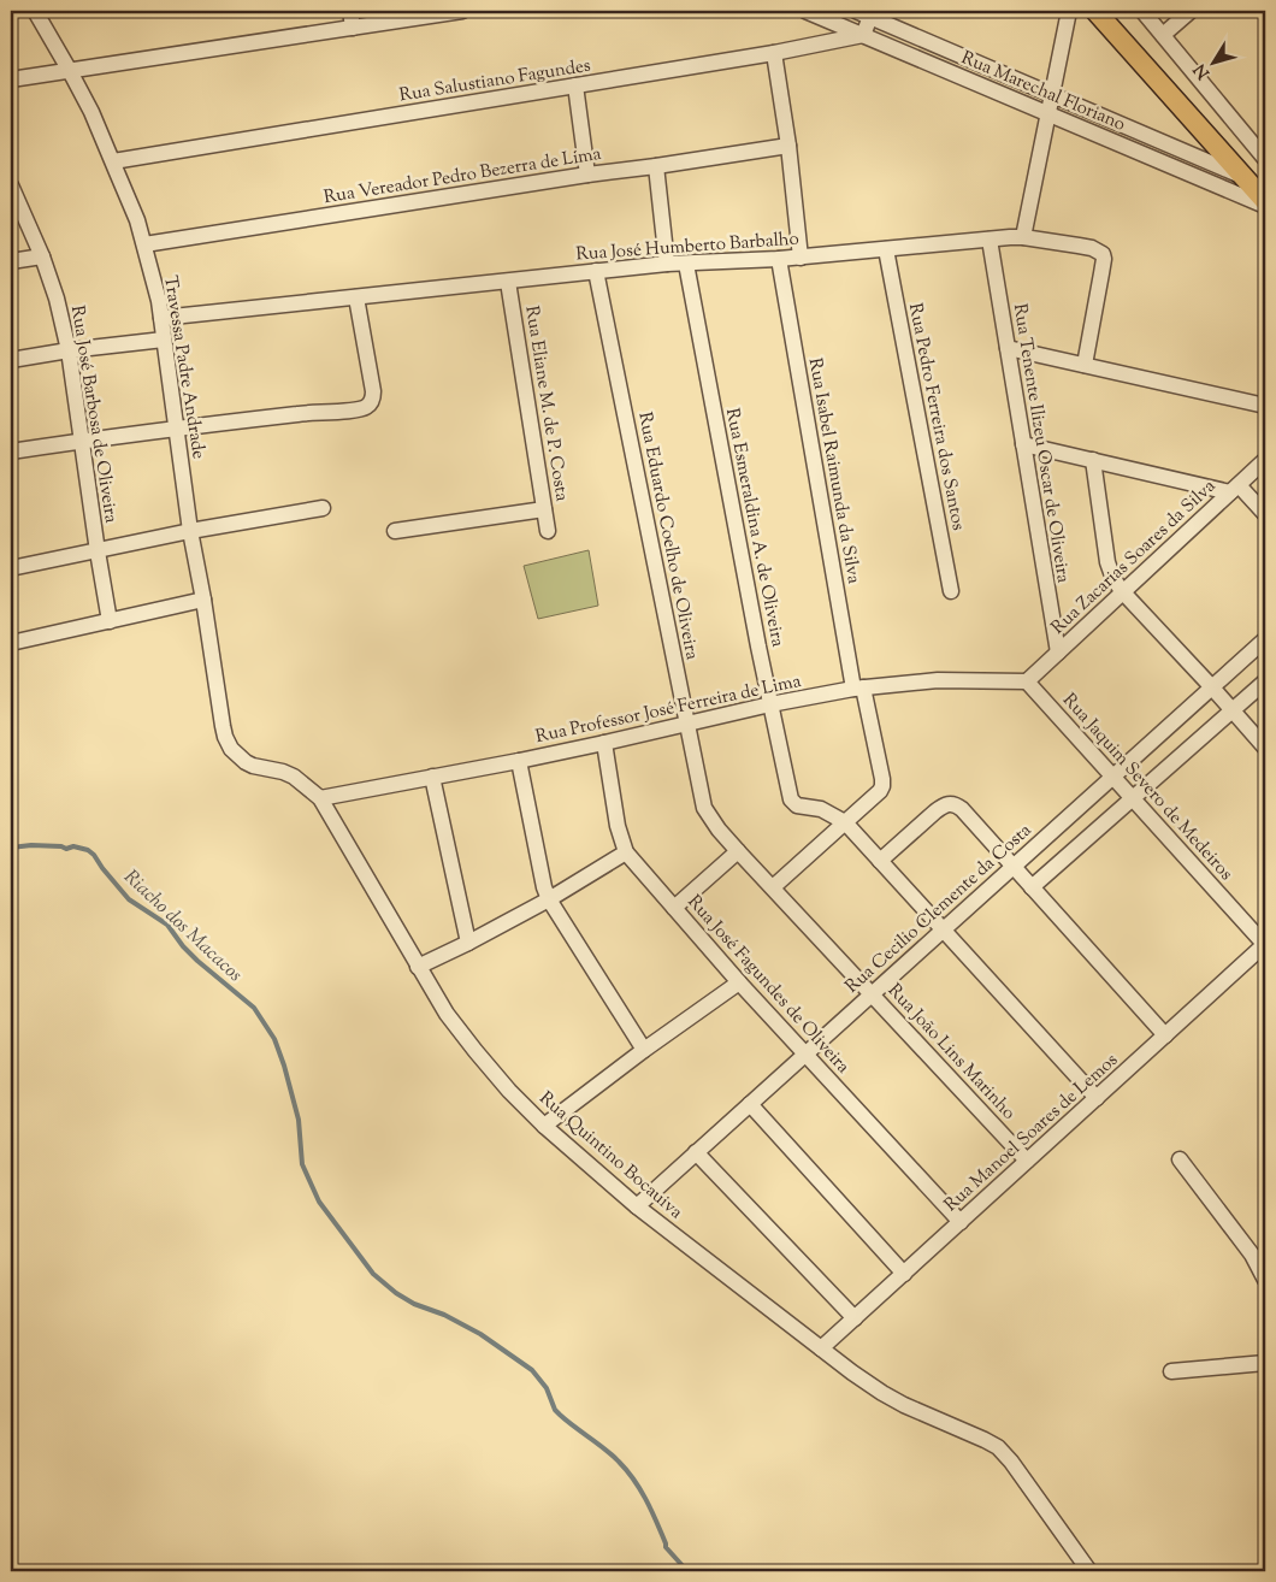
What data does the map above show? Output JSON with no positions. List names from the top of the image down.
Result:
{
  "streets": {
    "street": [
      "Rua Salustiano Fagundes",
      "Rua Marechal Floriano",
      "Rua Vereador Pedro Bezerra de Lima",
      "Rua José Humberto Barbalho",
      "Travessa Padre Andrade",
      "Rua Eliane M. de P. Costa",
      "Rua José Barbosa de Oliveira",
      "Rua Pedro Ferreira dos Santos",
      "Rua Tenente Ilizeu Oscar de Oliveira",
      "Rua Isabel Raimunda da Silva",
      "Rua Esmeraldina A. de Oliveira",
      "Rua Eduardo Coelho de Oliveira",
      "Rua Zacarias Soares da Silva",
      "Rua Professor José Ferreira de Lima",
      "Rua Jaquim Severo de Medeiros",
      "Rua Cecilio Clemente da Costa",
      "Rua José Fagundes de Oliveira",
      "Rua João Lins Marinho",
      "Rua Manoel Soares de Lemos",
      "Rua Quintino Bocauiva"
    ]
  },
  "crossings": [
    ["Rua Salustiano Fagundes", "Rua Marechal Floriano"],
    ["Rua Salustiano Fagundes", "Travessa Padre Andrade"],
    ["Rua Vereador Pedro Bezerra de Lima", "Travessa Padre Andrade"],
    ["Rua José Humberto Barbalho", "Travessa Padre Andrade"],
    ["Rua José Humberto Barbalho", "Rua Eliane M. de P. Costa"],
    ["Rua José Humberto Barbalho", "Rua Pedro Ferreira dos Santos"],
    ["Rua José Humberto Barbalho", "Rua Tenente Ilizeu Oscar de Oliveira"],
    ["Rua José Humberto Barbalho", "Rua Isabel Raimunda da Silva"],
    ["Rua José Humberto Barbalho", "Rua Esmeraldina A. de Oliveira"],
    ["Rua José Humberto Barbalho", "Rua Eduardo Coelho de Oliveira"],
    ["Travessa Padre Andrade", "Rua Quintino Bocauiva"],
    ["Rua Tenente Ilizeu Oscar de Oliveira", "Rua Zacarias Soares da Silva"],
    ["Rua Isabel Raimunda da Silva", "Rua Esmeraldina A. de Oliveira"],
    ["Rua Isabel Raimunda da Silva", "Rua Professor José Ferreira de Lima"],
    ["Rua Isabel Raimunda da Silva", "Rua João Lins Marinho"],
    ["Rua Esmeraldina A. de Oliveira", "Rua Professor José Ferreira de Lima"],
    ["Rua Eduardo Coelho de Oliveira", "Rua Professor José Ferreira de Lima"],
    ["Rua Eduardo Coelho de Oliveira", "Rua João Lins Marinho"],
    ["Rua Zacarias Soares da Silva", "Rua Professor José Ferreira de Lima"],
    ["Rua Zacarias Soares da Silva", "Rua Jaquim Severo de Medeiros"],
    ["Rua Professor José Ferreira de Lima", "Rua Jaquim Severo de Medeiros"],
    ["Rua Professor José Ferreira de Lima", "Rua José Fagundes de Oliveira"],
    ["Rua Professor José Ferreira de Lima", "Rua Quintino Bocauiva"],
    ["Rua Jaquim Severo de Medeiros", "Rua Cecilio Clemente da Costa"],
    ["Rua Jaquim Severo de Medeiros", "Rua Manoel Soares de Lemos"],
    ["Rua Cecilio Clemente da Costa", "Rua José Fagundes de Oliveira"],
    ["Rua Cecilio Clemente da Costa", "Rua João Lins Marinho"],
    ["Rua Cecilio Clemente da Costa", "Rua Quintino Bocauiva"],
    ["Rua José Fagundes de Oliveira", "Rua Manoel Soares de Lemos"],
    ["Rua João Lins Marinho", "Rua Manoel Soares de Lemos"],
    ["Rua Manoel Soares de Lemos", "Rua Quintino Bocauiva"]
  ],
  "water": ["Riacho dos Macacos"],
  "north": "bottom left"
}
